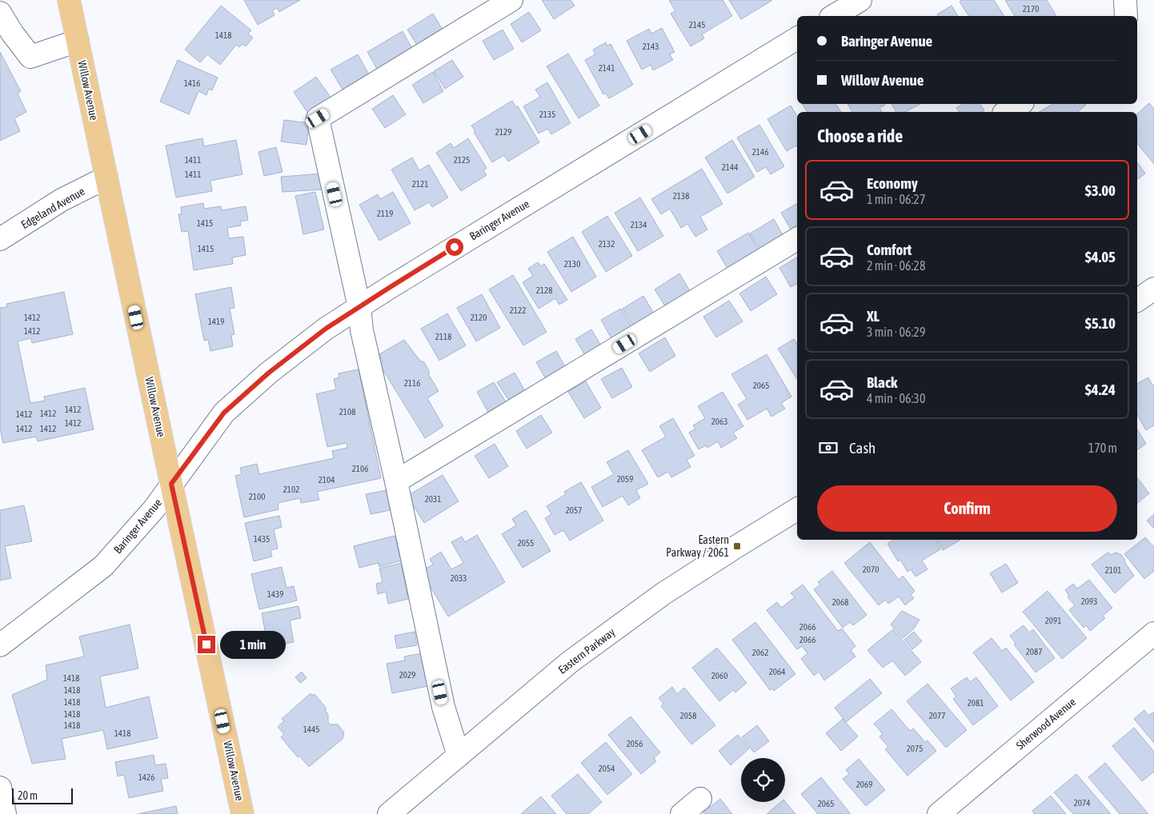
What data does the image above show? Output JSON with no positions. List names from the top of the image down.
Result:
{
  "streets": {
    "main road": ["Willow Avenue"],
    "street": [
      "Edgeland Avenue",
      "Baringer Avenue",
      "Eastern Parkway",
      "Sherwood Avenue"
    ]
  },
  "crossings": [
    ["Willow Avenue", "Edgeland Avenue"],
    ["Willow Avenue", "Baringer Avenue"]
  ],
  "places": {
    "transit": ["Eastern Parkway / 2061"]
  },
  "house_numbers": [
    "2170",
    "2145",
    "1418",
    "2143",
    "2141",
    "1416",
    "2135",
    "2129",
    "2146",
    "1411",
    "2125",
    "2144",
    "1411",
    "2121",
    "2138",
    "2119",
    "1415",
    "2134",
    "2132",
    "1415",
    "2130",
    "2128",
    "2122",
    "1412",
    "2120",
    "1419",
    "1412",
    "2118",
    "2116",
    "2065",
    "1412",
    "2108",
    "1412",
    "1412",
    "2063",
    "1412",
    "1412",
    "1412",
    "2106",
    "2059",
    "2104",
    "2102",
    "2100",
    "2031",
    "2057",
    "1435",
    "2055",
    "2070",
    "2101",
    "2033",
    "1439",
    "2093",
    "2068",
    "2091",
    "2066",
    "2066",
    "2087",
    "2062",
    "2064",
    "2029",
    "2060",
    "1418",
    "1418",
    "1418",
    "2081",
    "1418",
    "2058",
    "2077",
    "1418",
    "1445",
    "1418",
    "2056",
    "2075",
    "2054",
    "1426",
    "2069",
    "2074",
    "2065"
  ],
  "scale_bar": "20 m",
  "page": {
    "banner": ["Baringer Avenue", "Willow Avenue"],
    "heading": "Choose a ride",
    "list": [
      {
        "name": "Economy",
        "note": "1 min · 06:27",
        "value": "$3.00"
      },
      {
        "name": "Comfort",
        "note": "2 min · 06:28",
        "value": "$4.05"
      },
      {
        "name": "XL",
        "note": "3 min · 06:29",
        "value": "$5.10"
      },
      {
        "name": "Black",
        "note": "4 min · 06:30",
        "value": "$4.24"
      }
    ],
    "pay": ["Cash", "170 m"],
    "buttons": "Confirm",
    "bubble": "1 min",
    "scale": "20 m"
  }
}
